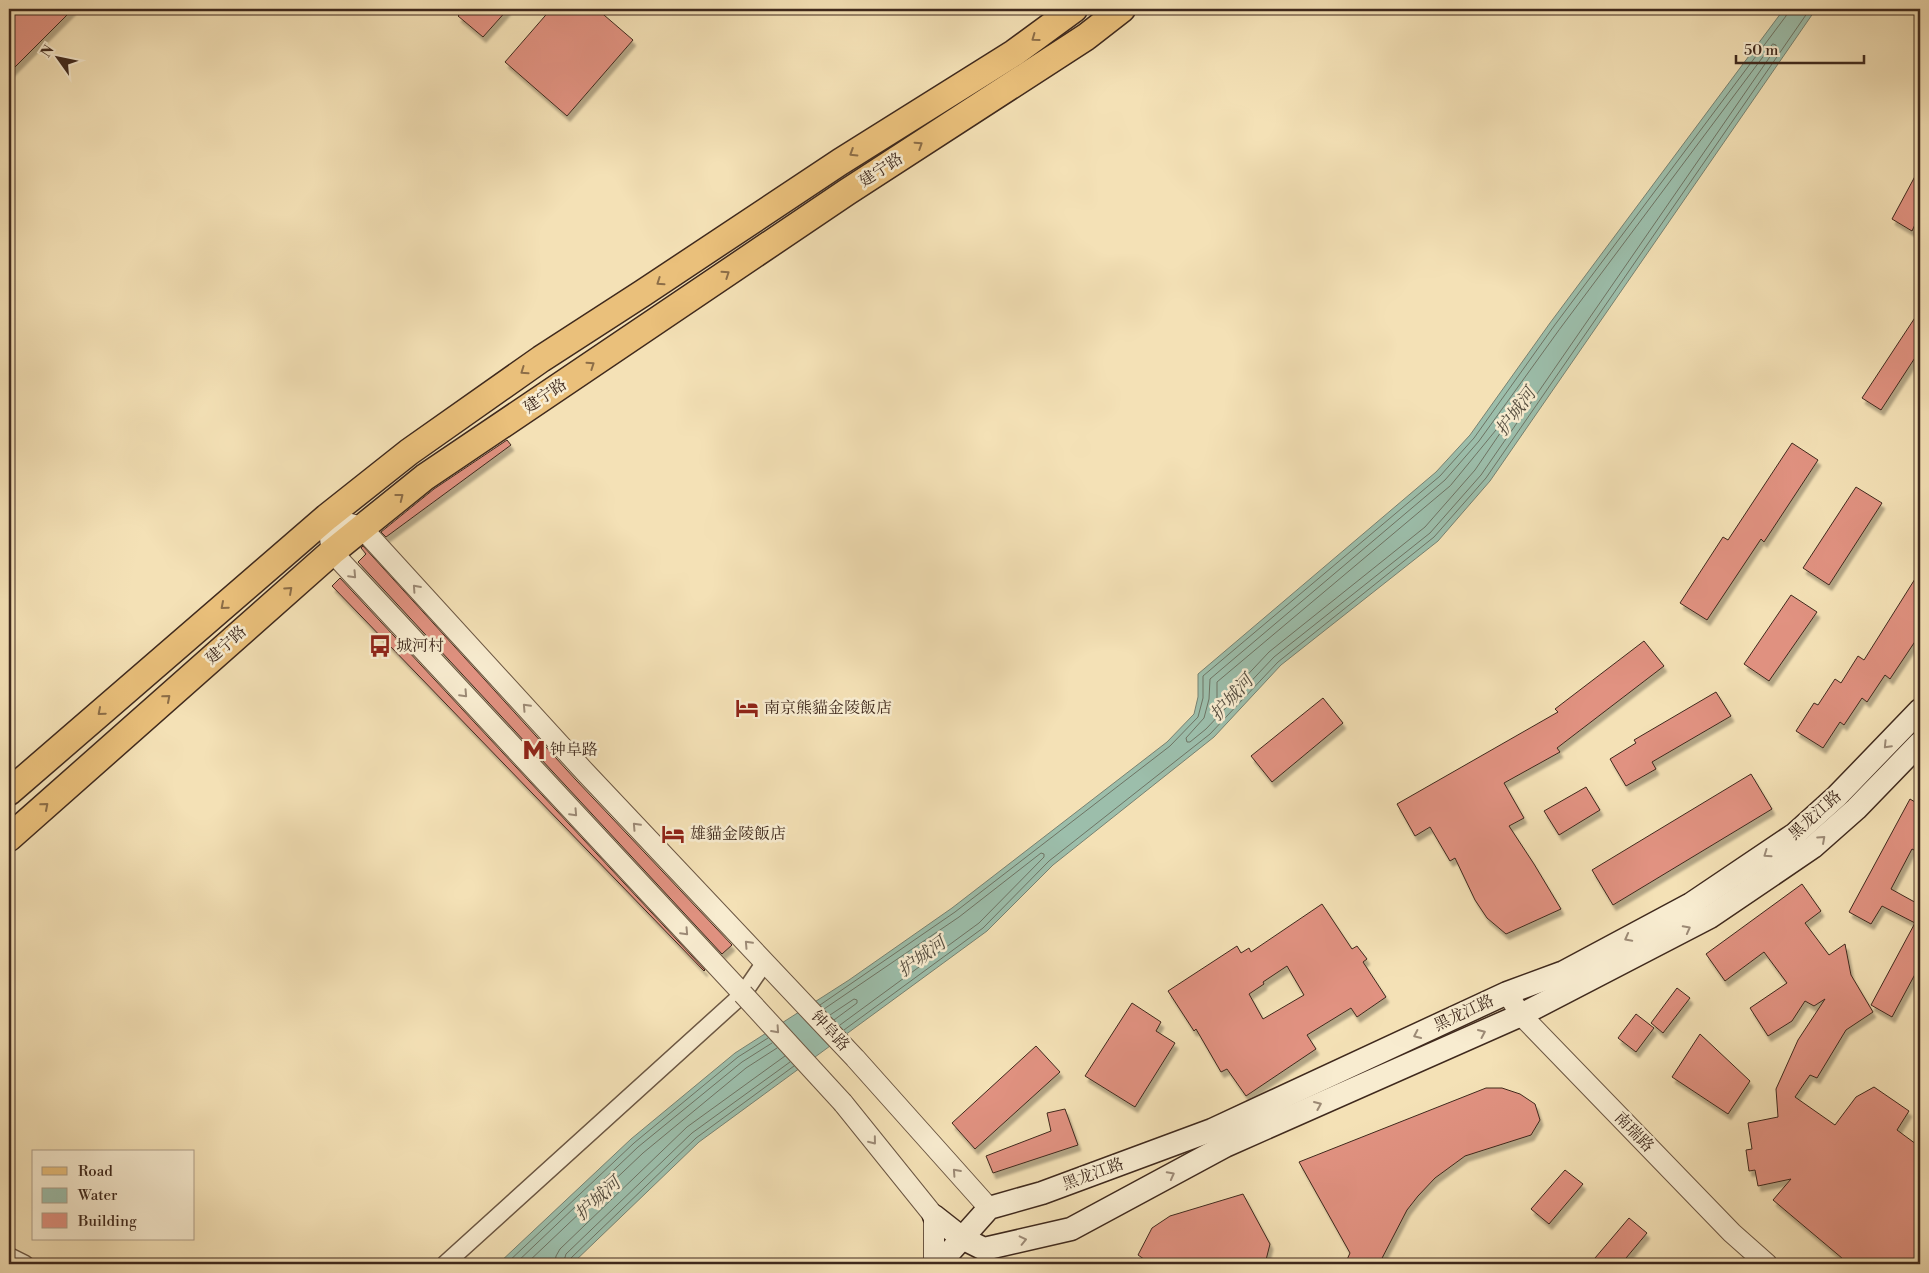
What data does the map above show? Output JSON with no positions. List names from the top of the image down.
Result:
{
  "streets": {
    "main road": ["建宁路", "黑龙江路"],
    "street": ["钟阜路", "南瑞路"]
  },
  "crossings": [
    ["建宁路", "钟阜路"],
    ["黑龙江路", "钟阜路"],
    ["黑龙江路", "南瑞路"]
  ],
  "water": ["护城河"],
  "places": {
    "bus stop": ["城河村"],
    "hotel": ["南京熊貓金陵飯店", "雄貓金陵飯店"],
    "metro station": ["钟阜路"]
  },
  "legend": ["Road", "Water", "Building"],
  "scale_bar": "50 m",
  "north": "top left"
}
